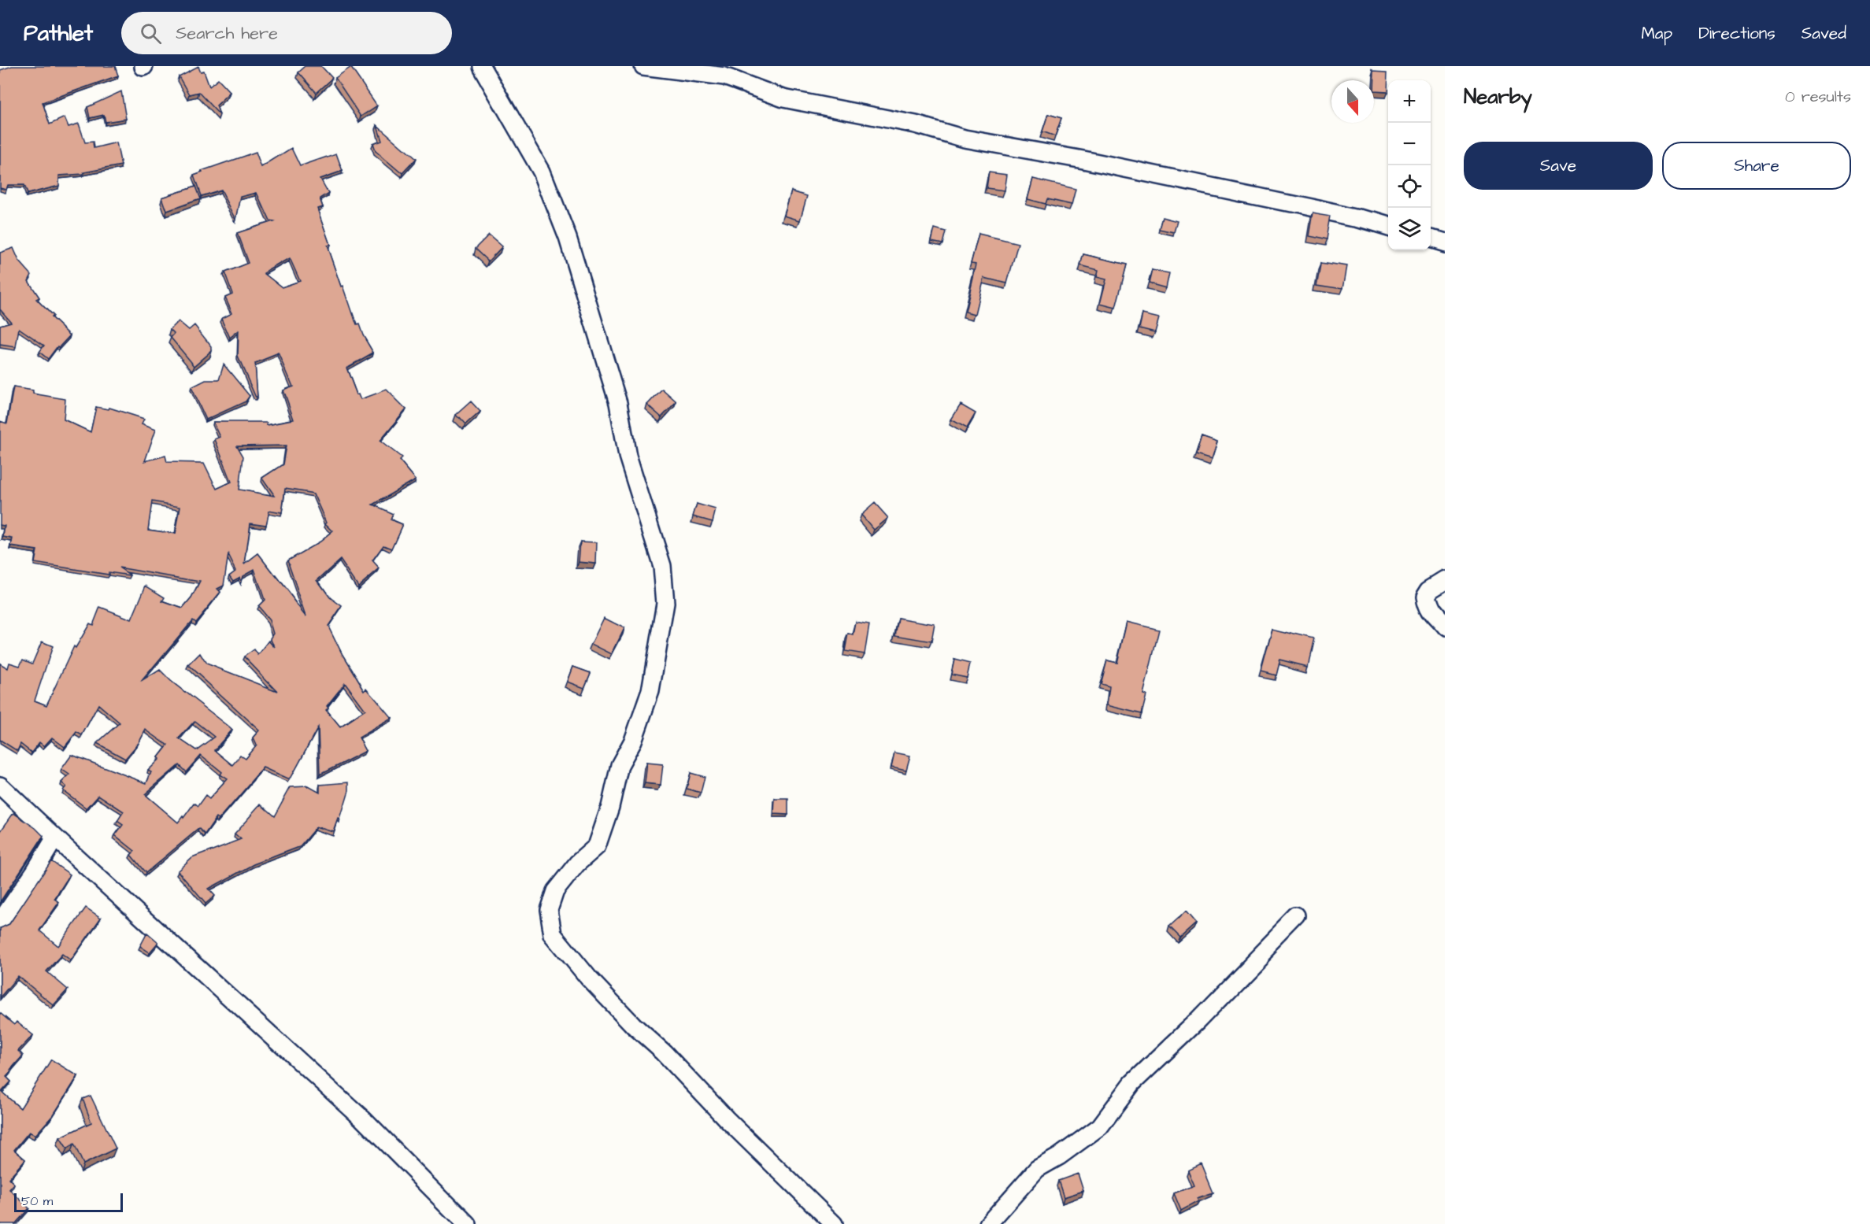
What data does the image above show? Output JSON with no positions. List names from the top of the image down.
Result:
{
  "scale_bar": "50 m",
  "north": "bottom",
  "page": {
    "header": "Pathlet",
    "search": "Search here",
    "nav": ["Map", "Directions", "Saved"],
    "heading": ["Nearby", "0 results"],
    "map_buttons": ["+", "−"],
    "buttons": ["Save", "Share"],
    "scale": "50 m"
  }
}
